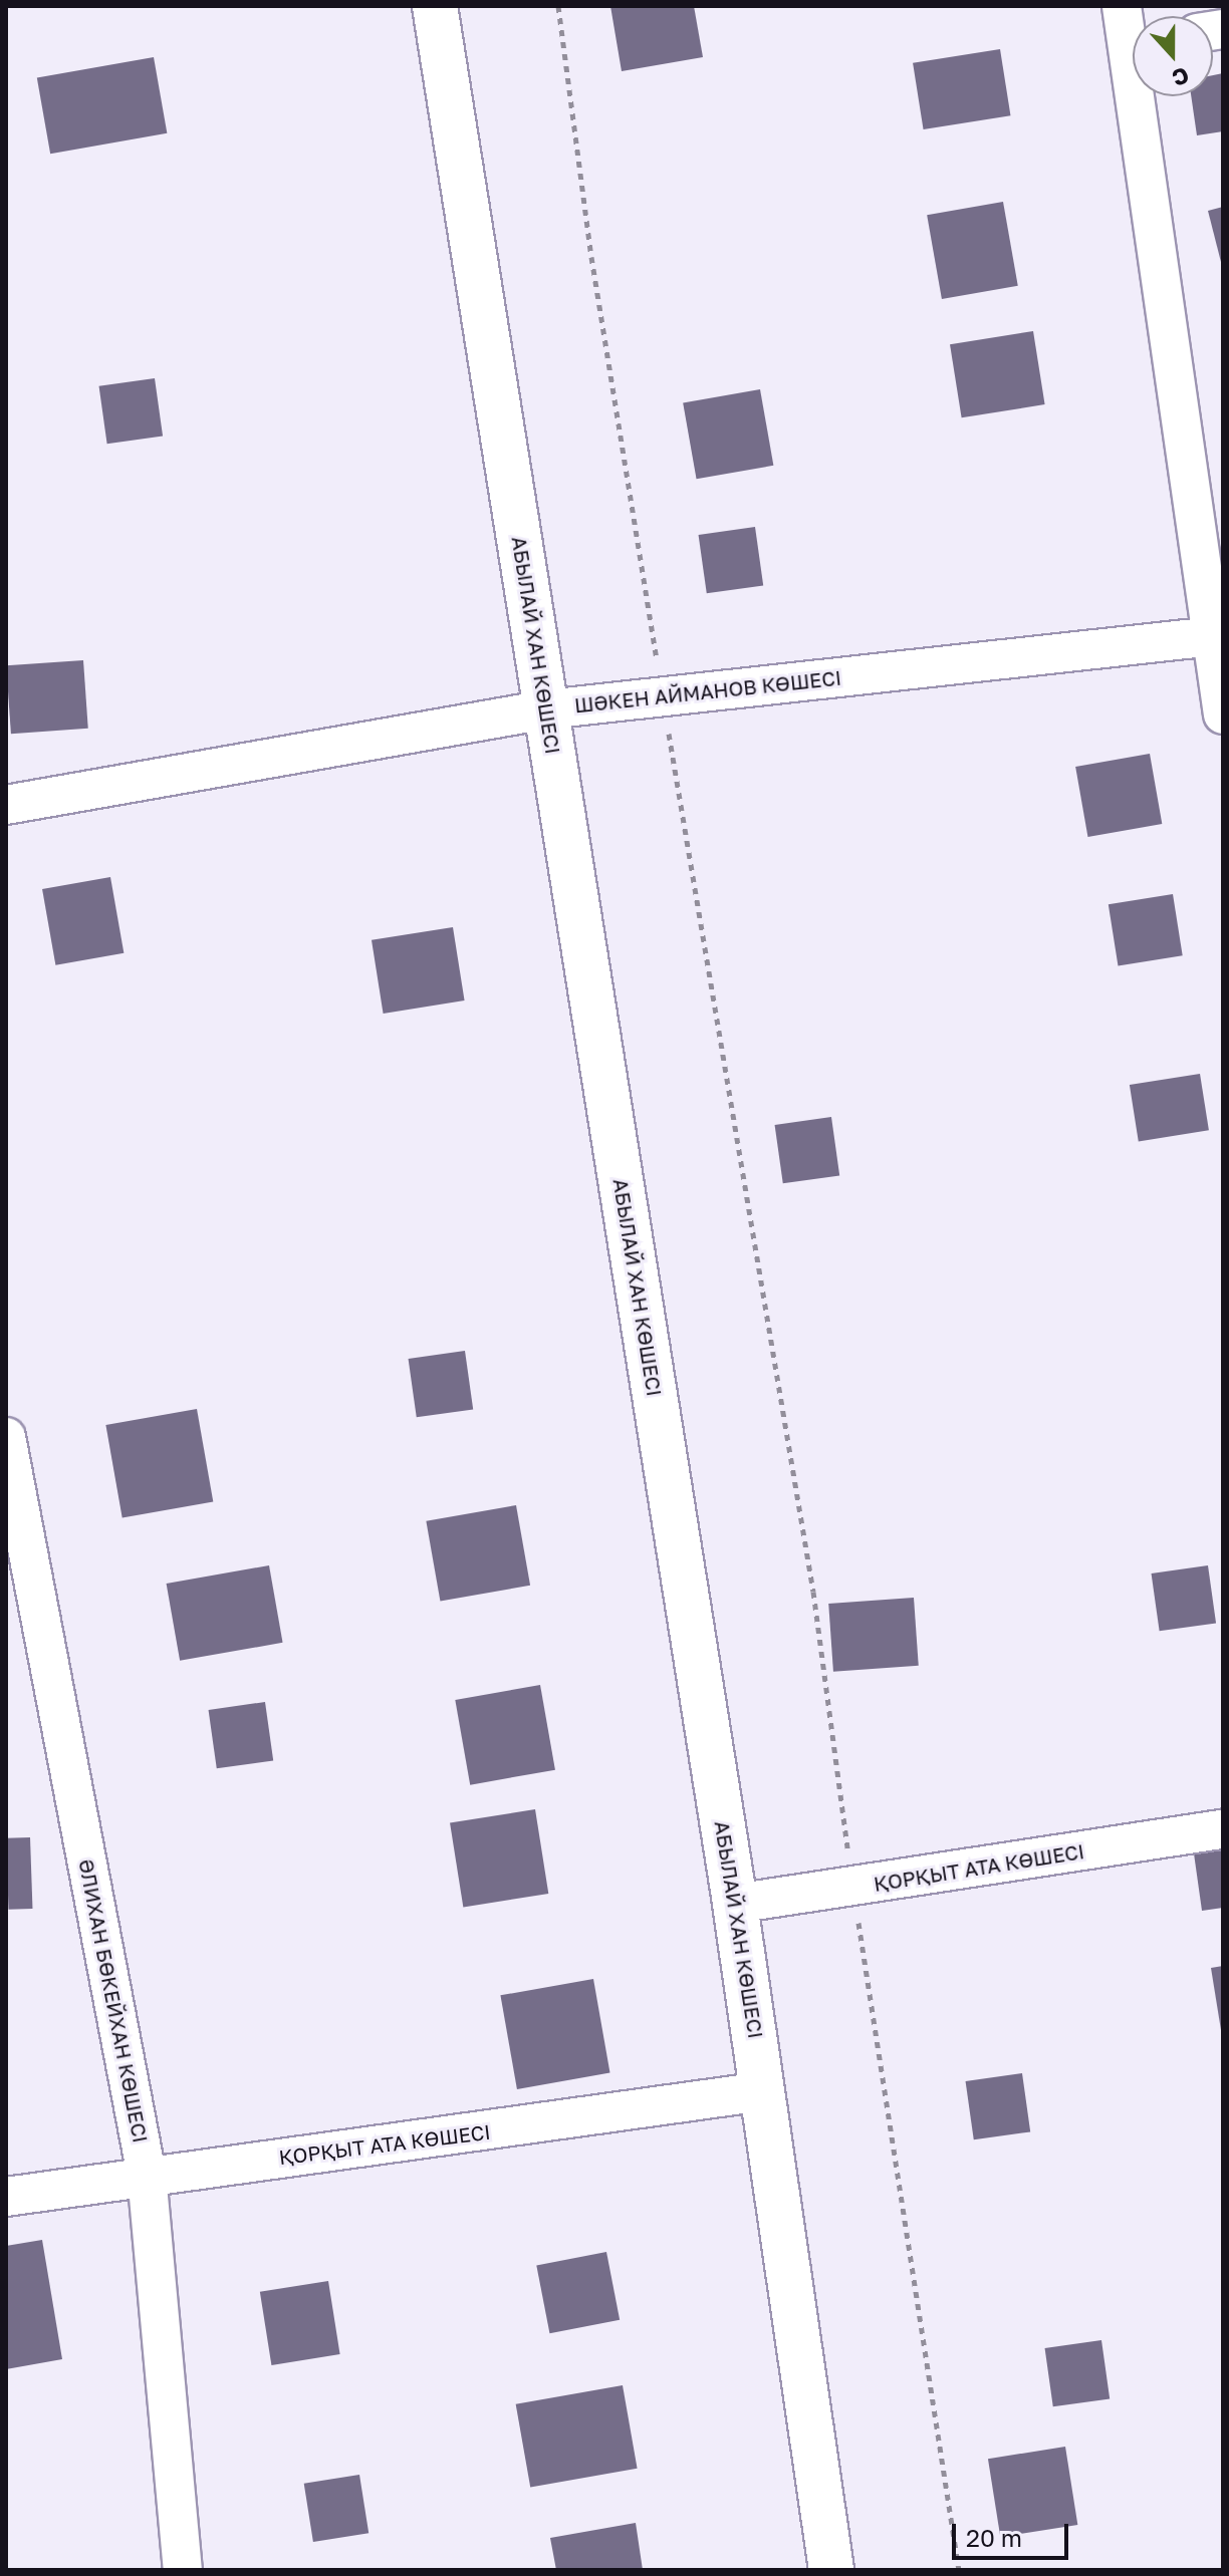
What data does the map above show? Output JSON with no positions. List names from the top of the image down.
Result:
{
  "streets": {
    "street": [
      "АБЫЛАЙ ХАН КӨШЕСІ",
      "ШӘКЕН АЙМАНОВ КӨШЕСІ",
      "ҚОРҚЫТ АТА КӨШЕСІ",
      "ӘЛИХАН БӨКЕЙХАН КӨШЕСІ"
    ]
  },
  "crossings": [
    ["АБЫЛАЙ ХАН КӨШЕСІ", "ШӘКЕН АЙМАНОВ КӨШЕСІ"],
    ["АБЫЛАЙ ХАН КӨШЕСІ", "ҚОРҚЫТ АТА КӨШЕСІ"],
    ["ҚОРҚЫТ АТА КӨШЕСІ", "ӘЛИХАН БӨКЕЙХАН КӨШЕСІ"]
  ],
  "scale_bar": "20 m",
  "north": "bottom"
}
